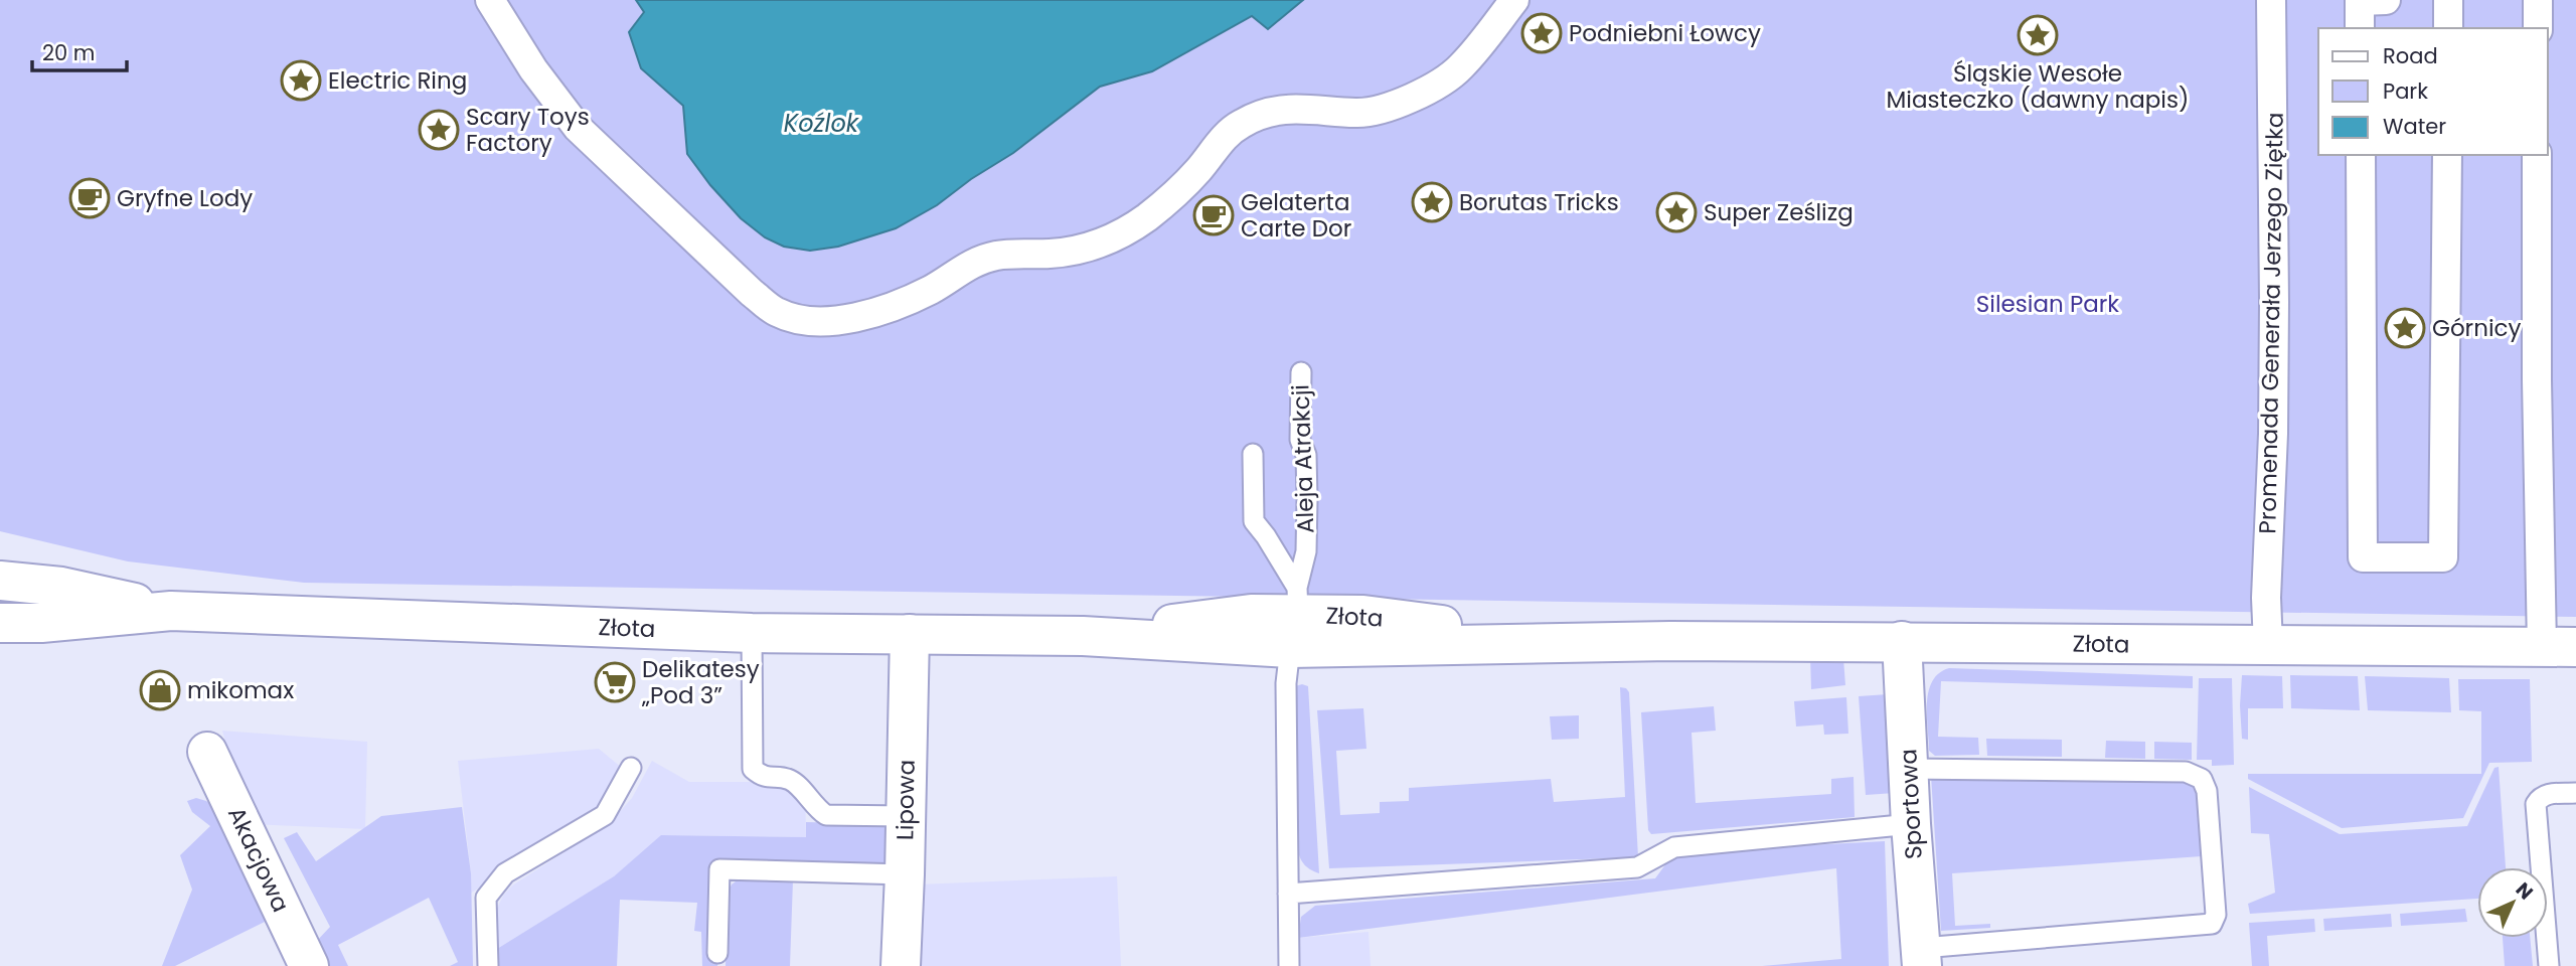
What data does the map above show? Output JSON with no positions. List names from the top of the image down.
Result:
{
  "streets": {
    "street": [
      "Promenada Generała Jerzego Ziętka",
      "Złota",
      "Lipowa",
      "Sportowa",
      "Akacjowa"
    ],
    "lane": ["Aleja Atrakcji"]
  },
  "crossings": [
    ["Promenada Generała Jerzego Ziętka", "Złota"],
    ["Aleja Atrakcji", "Złota"],
    ["Złota", "Lipowa"],
    ["Złota", "Sportowa"]
  ],
  "water": ["Koźlok"],
  "parks": ["Silesian Park"],
  "places": {
    "place": [
      "Podniebni Łowcy",
      "Śląskie Wesołe Miasteczko (dawny napis)",
      "Electric Ring",
      "Scary Toys Factory",
      "Borutas Tricks",
      "Super Ześlizg",
      "Górnicy"
    ],
    "cafe": ["Gryfne Lody", "Gelaterta Carte Dor"],
    "supermarket": ["Delikatesy „Pod 3”"],
    "shop": ["mikomax"]
  },
  "legend": ["Road", "Park", "Water"],
  "scale_bar": "20 m",
  "north": "top right"
}
